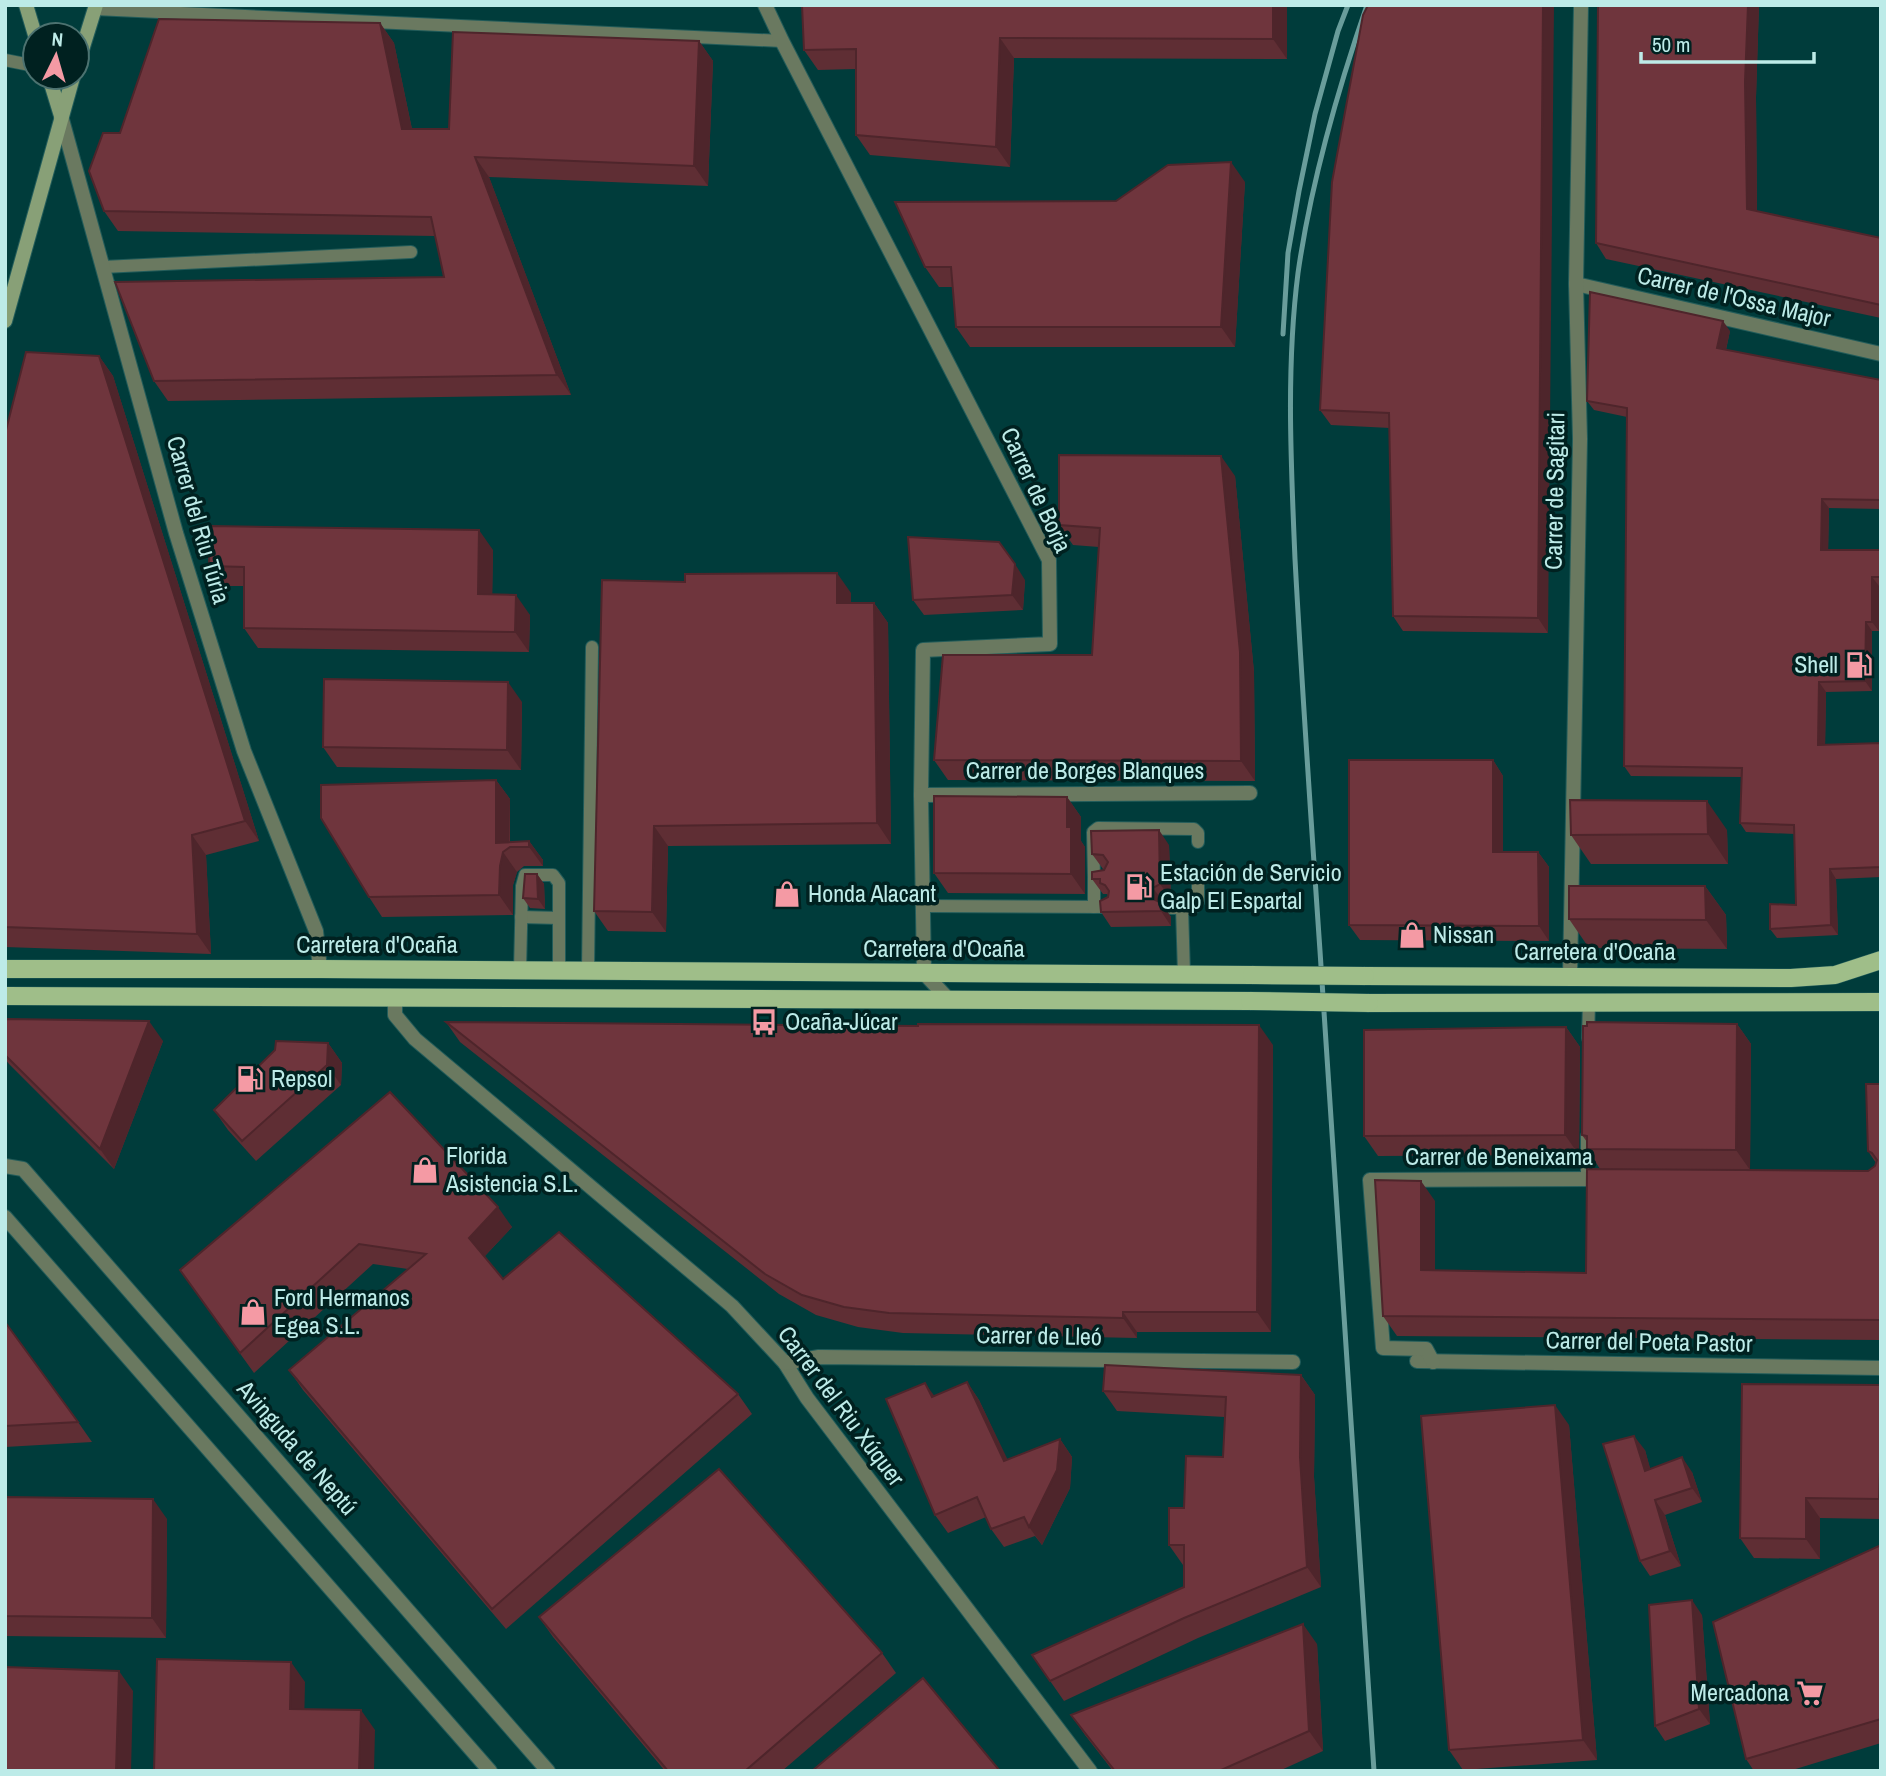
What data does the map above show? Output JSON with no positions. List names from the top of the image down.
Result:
{
  "streets": {
    "main road": ["Carretera d'Ocaña"],
    "street": [
      "Carrer de l'Ossa Major",
      "Carrer de Borja",
      "Carrer de Sagitari",
      "Carrer del Riu Túria",
      "Carrer de Borges Blanques",
      "Carrer de Beneixama",
      "Carrer de Lleó",
      "Carrer del Poeta Pastor",
      "Carrer del Riu Xúquer",
      "Avinguda de Neptú"
    ]
  },
  "crossings": [
    ["Carrer de l'Ossa Major", "Carrer de Sagitari"],
    ["Carrer de Borja", "Carrer de Borges Blanques"],
    ["Carrer de Borja", "Carretera d'Ocaña"],
    ["Carrer de Sagitari", "Carretera d'Ocaña"],
    ["Carrer del Riu Túria", "Carretera d'Ocaña"],
    ["Carretera d'Ocaña", "Carrer del Riu Xúquer"],
    ["Carrer de Beneixama", "Carrer del Poeta Pastor"],
    ["Carrer de Lleó", "Carrer del Riu Xúquer"]
  ],
  "places": {
    "fuel station": ["Shell", "Estación de Servicio Galp El Espartal", "Repsol"],
    "shop": [
      "Honda Alacant",
      "Nissan",
      "Florida Asistencia S.L.",
      "Ford Hermanos Egea S.L."
    ],
    "bus stop": ["Ocaña-Júcar"],
    "supermarket": ["Mercadona"]
  },
  "scale_bar": "50 m",
  "north": "top"
}
